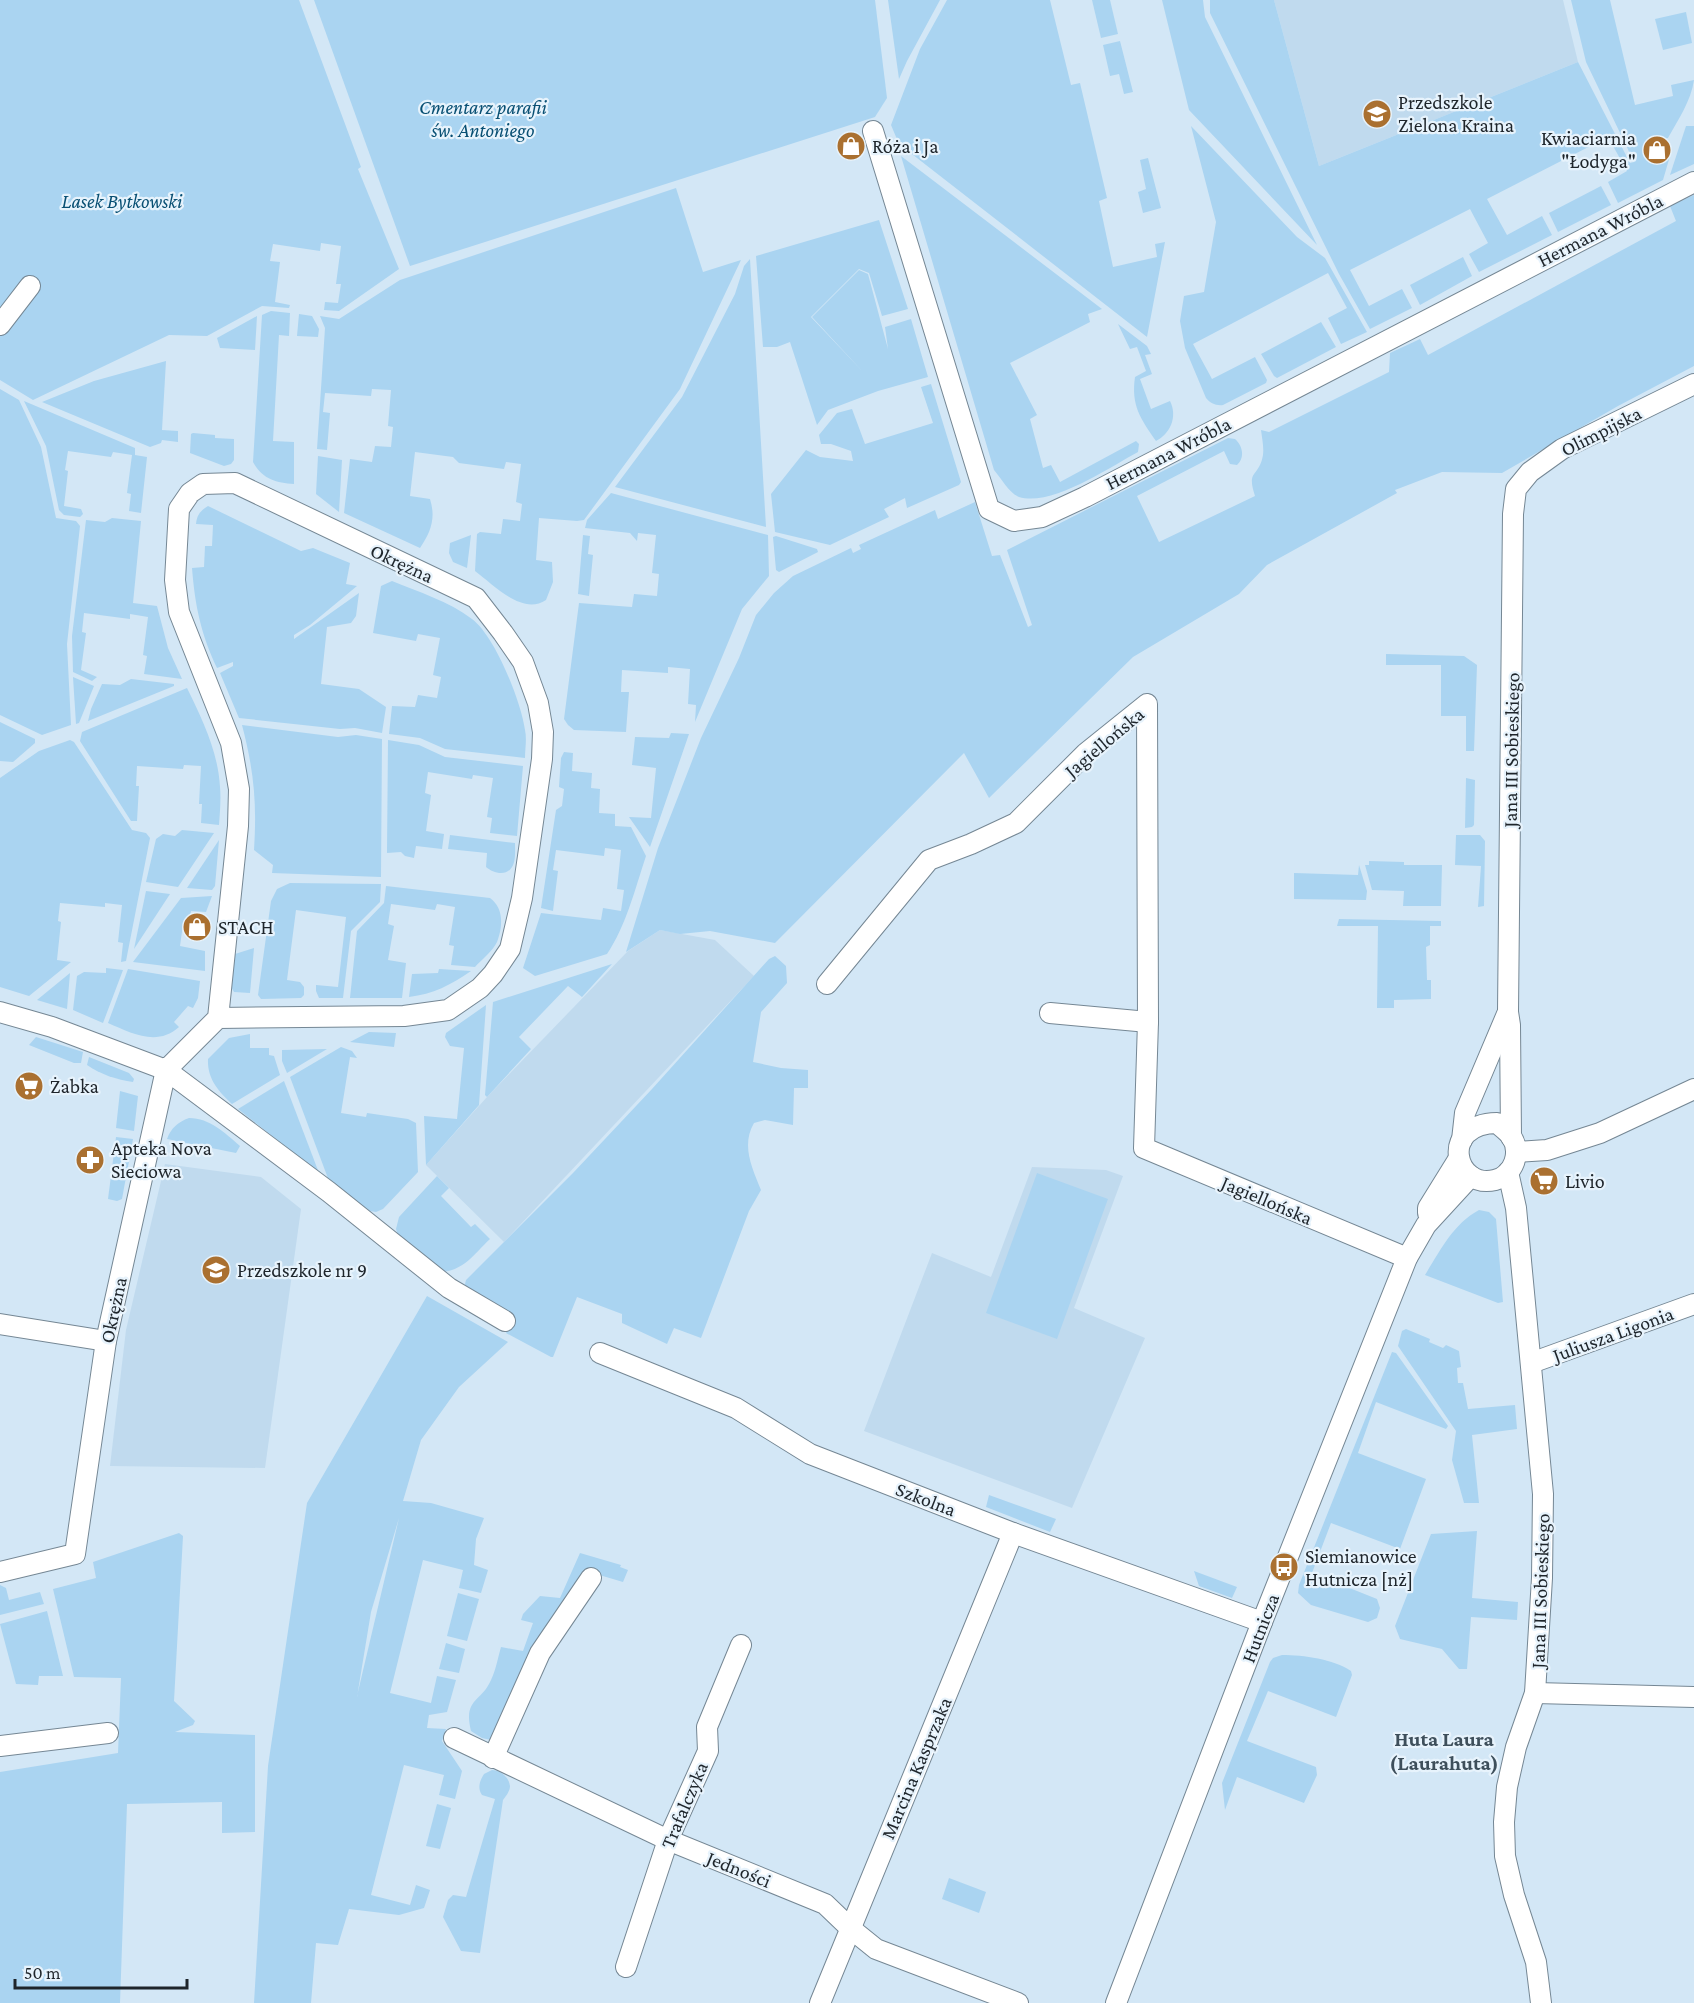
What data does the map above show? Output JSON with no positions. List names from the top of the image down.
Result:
{
  "streets": {
    "street": [
      "Hermana Wróbla",
      "Olimpijska",
      "Okrężna",
      "Jagiellońska",
      "Jana III Sobieskiego",
      "Juliusza Ligonia",
      "Szkolna",
      "Hutnicza",
      "Marcina Kasprzaka",
      "Trafalczyka",
      "Jedności"
    ]
  },
  "crossings": [
    ["Olimpijska", "Jana III Sobieskiego"],
    ["Jagiellońska", "Hutnicza"],
    ["Jana III Sobieskiego", "Juliusza Ligonia"],
    ["Jana III Sobieskiego", "Hutnicza"],
    ["Szkolna", "Hutnicza"],
    ["Szkolna", "Marcina Kasprzaka"],
    ["Marcina Kasprzaka", "Jedności"],
    ["Trafalczyka", "Jedności"]
  ],
  "districts": ["Huta Laura (Laurahuta)"],
  "parks": ["Cmentarz parafii św. Antoniego", "Lasek Bytkowski"],
  "places": {
    "school or university": ["Przedszkole Zielona Kraina", "Przedszkole nr 9"],
    "shop": ["Róża i Ja", "Kwiaciarnia \"Łodyga\"", "STACH"],
    "supermarket": ["Żabka", "Livio"],
    "pharmacy": ["Apteka Nova Sieciowa"],
    "bus stop": ["Siemianowice Hutnicza [nż]"]
  },
  "scale_bar": "50 m"
}
